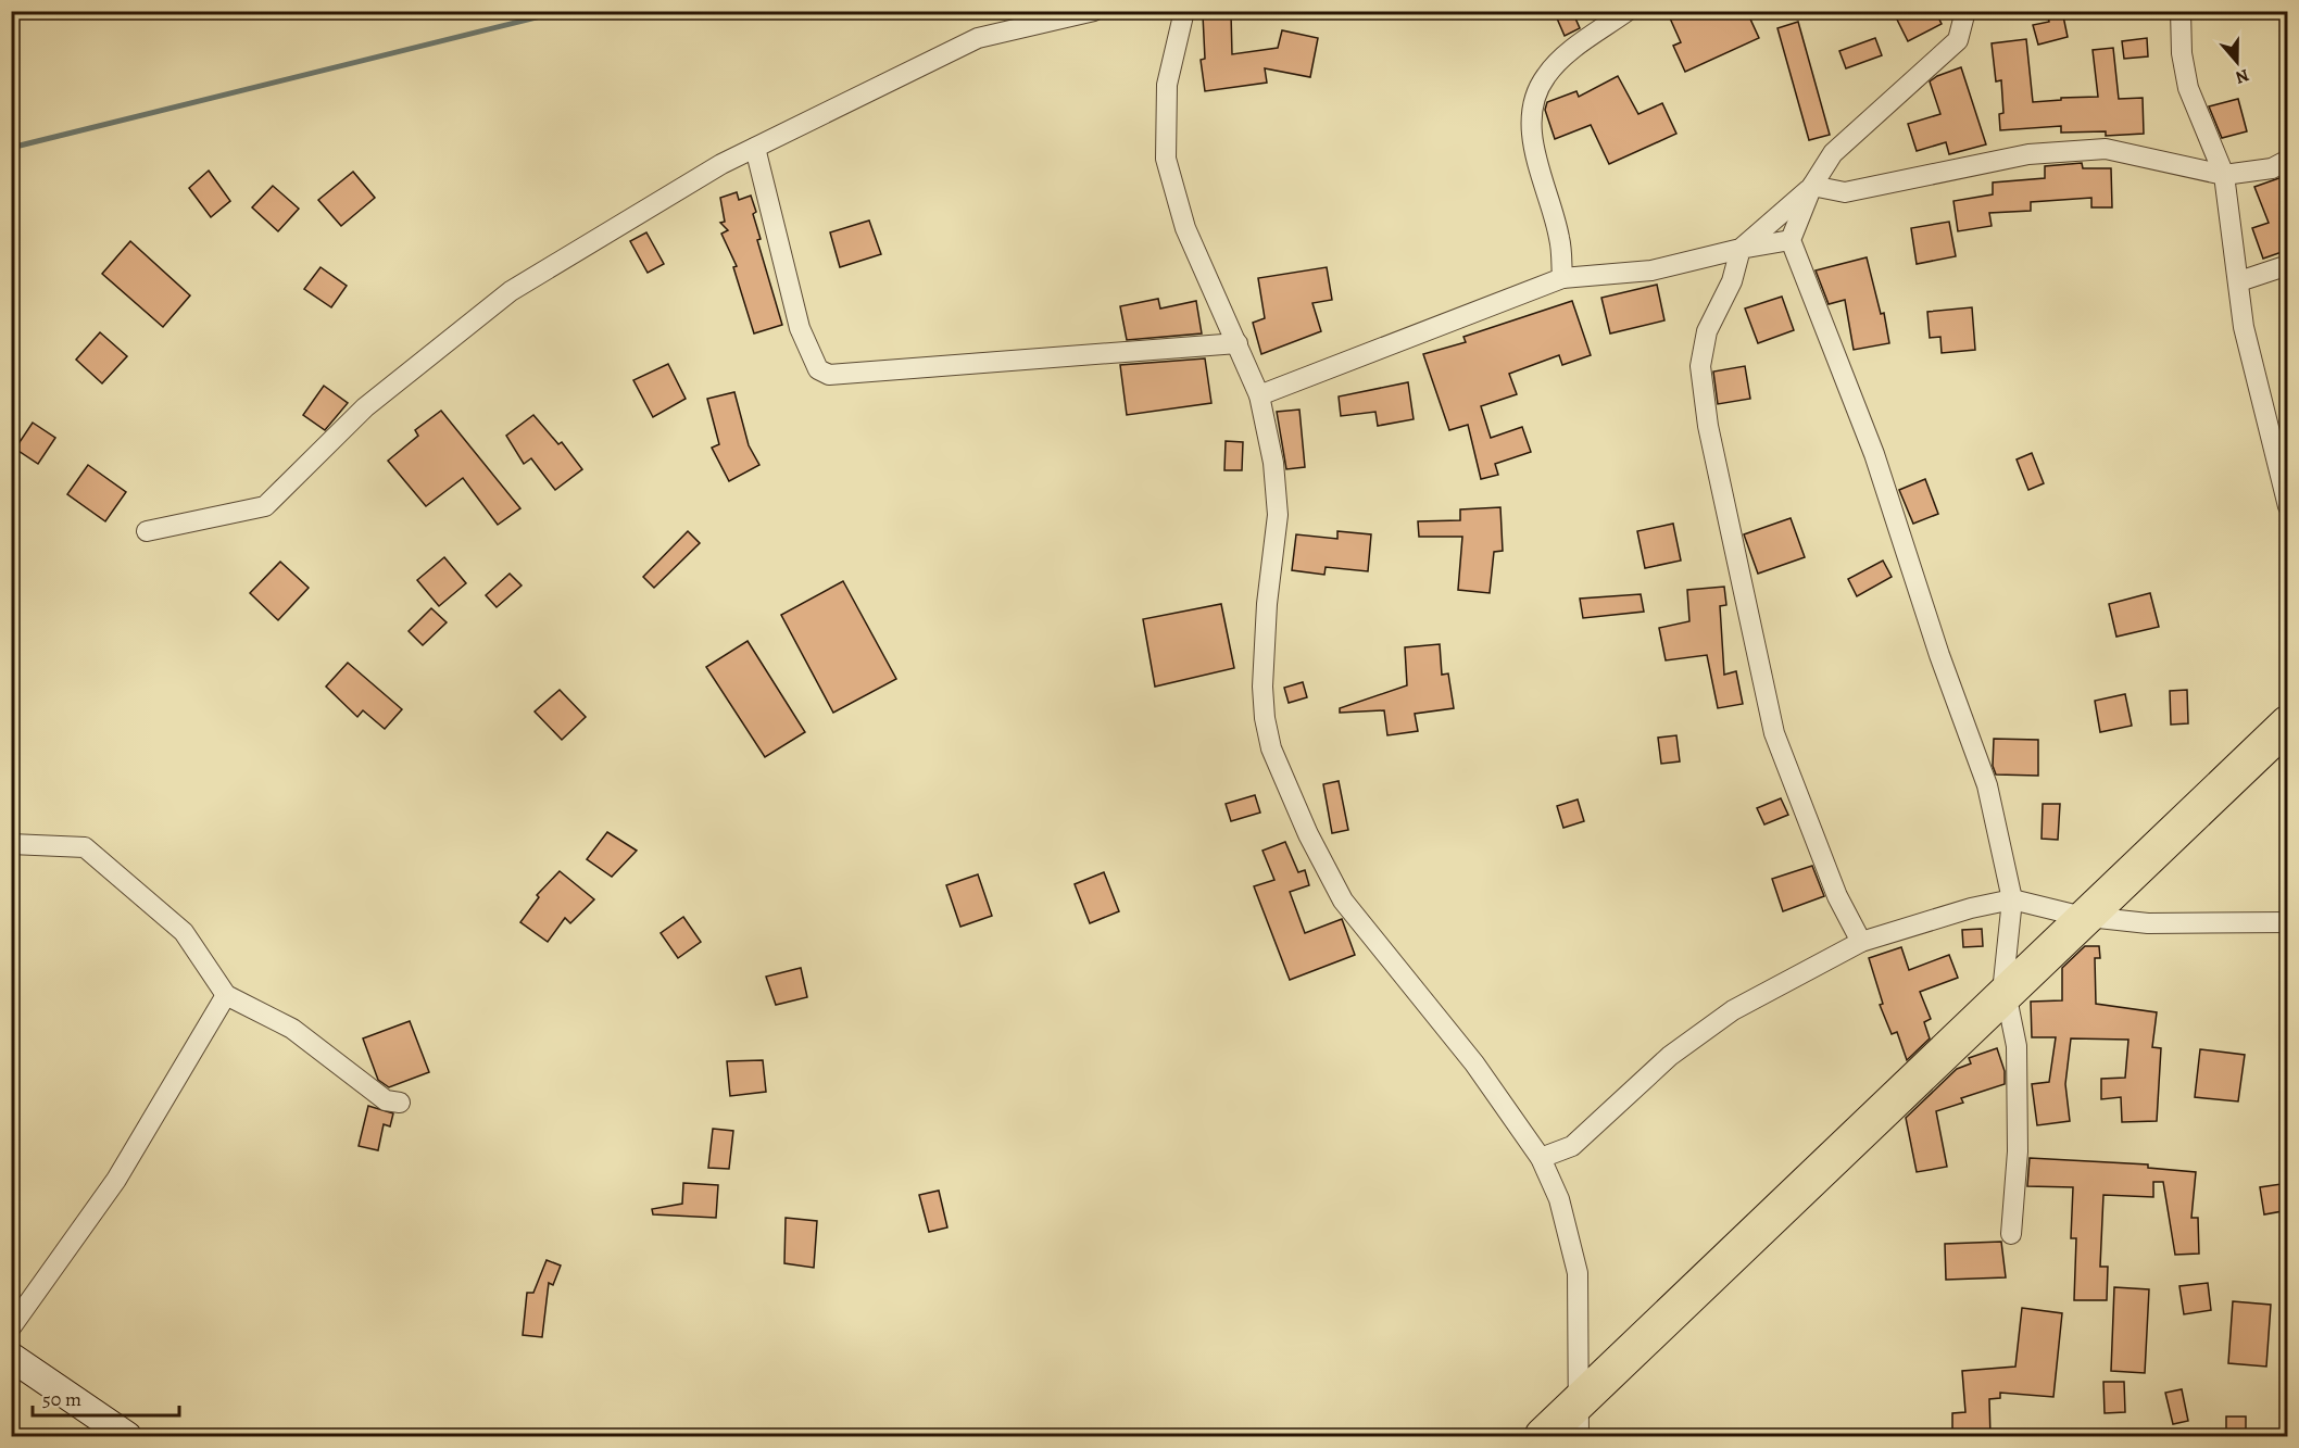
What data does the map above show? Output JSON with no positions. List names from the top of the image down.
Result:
{
  "scale_bar": "50 m",
  "north": "bottom"
}
